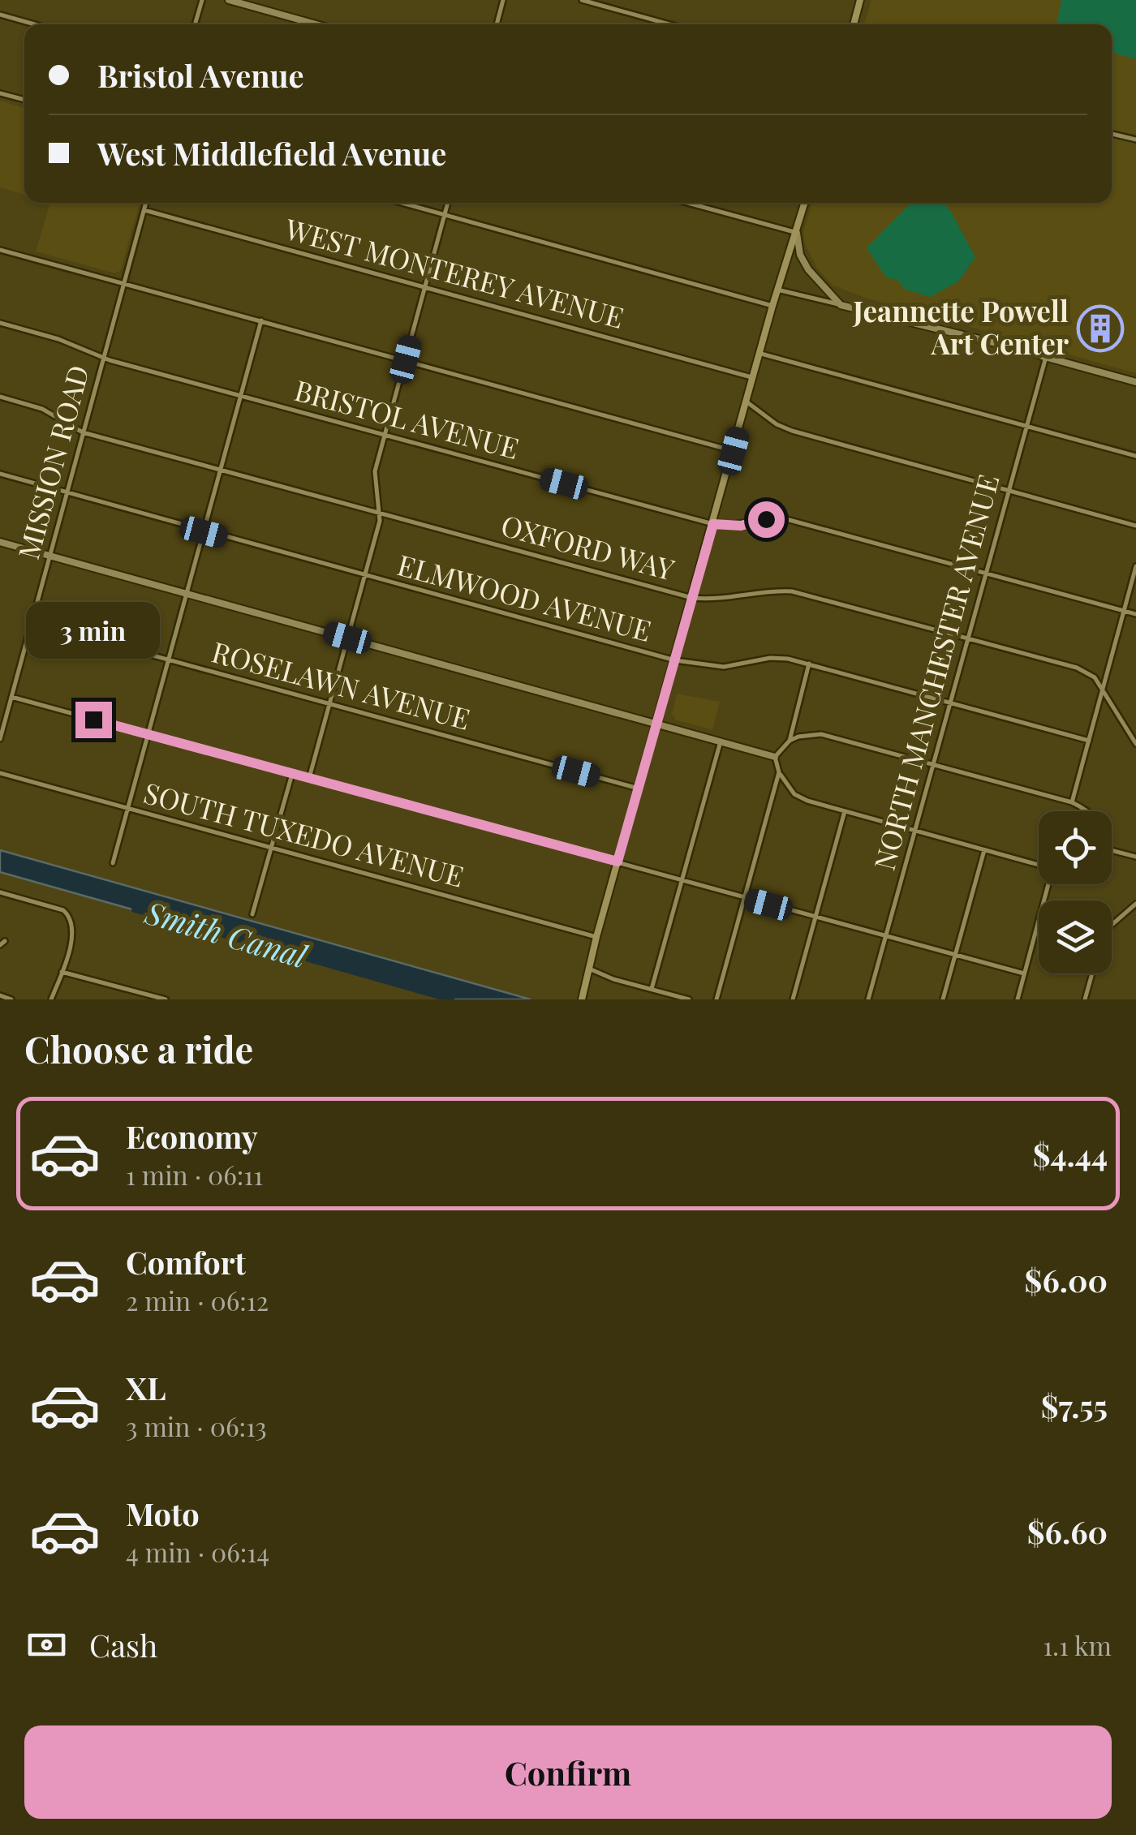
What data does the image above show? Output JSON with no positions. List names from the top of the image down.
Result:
{
  "streets": {
    "street": [
      "WEST MONTEREY AVENUE",
      "BRISTOL AVENUE",
      "MISSION ROAD",
      "OXFORD WAY",
      "ELMWOOD AVENUE",
      "NORTH MANCHESTER AVENUE",
      "ROSELAWN AVENUE",
      "SOUTH TUXEDO AVENUE"
    ]
  },
  "crossings": [
    ["WEST MONTEREY AVENUE", "MISSION ROAD"],
    ["BRISTOL AVENUE", "MISSION ROAD"],
    ["BRISTOL AVENUE", "NORTH MANCHESTER AVENUE"],
    ["MISSION ROAD", "OXFORD WAY"],
    ["MISSION ROAD", "ELMWOOD AVENUE"],
    ["MISSION ROAD", "ROSELAWN AVENUE"],
    ["OXFORD WAY", "NORTH MANCHESTER AVENUE"],
    ["ELMWOOD AVENUE", "NORTH MANCHESTER AVENUE"]
  ],
  "water": ["Smith Canal"],
  "places": {
    "building": ["Jeannette Powell Art Center"]
  },
  "page": {
    "banner": ["Bristol Avenue", "West Middlefield Avenue"],
    "bubble": "3 min",
    "heading": "Choose a ride",
    "list": [
      {
        "name": "Economy",
        "note": "1 min · 06:11",
        "value": "$4.44"
      },
      {
        "name": "Comfort",
        "note": "2 min · 06:12",
        "value": "$6.00"
      },
      {
        "name": "XL",
        "note": "3 min · 06:13",
        "value": "$7.55"
      },
      {
        "name": "Moto",
        "note": "4 min · 06:14",
        "value": "$6.60"
      }
    ],
    "pay": ["Cash", "1.1 km"],
    "buttons": "Confirm"
  }
}
